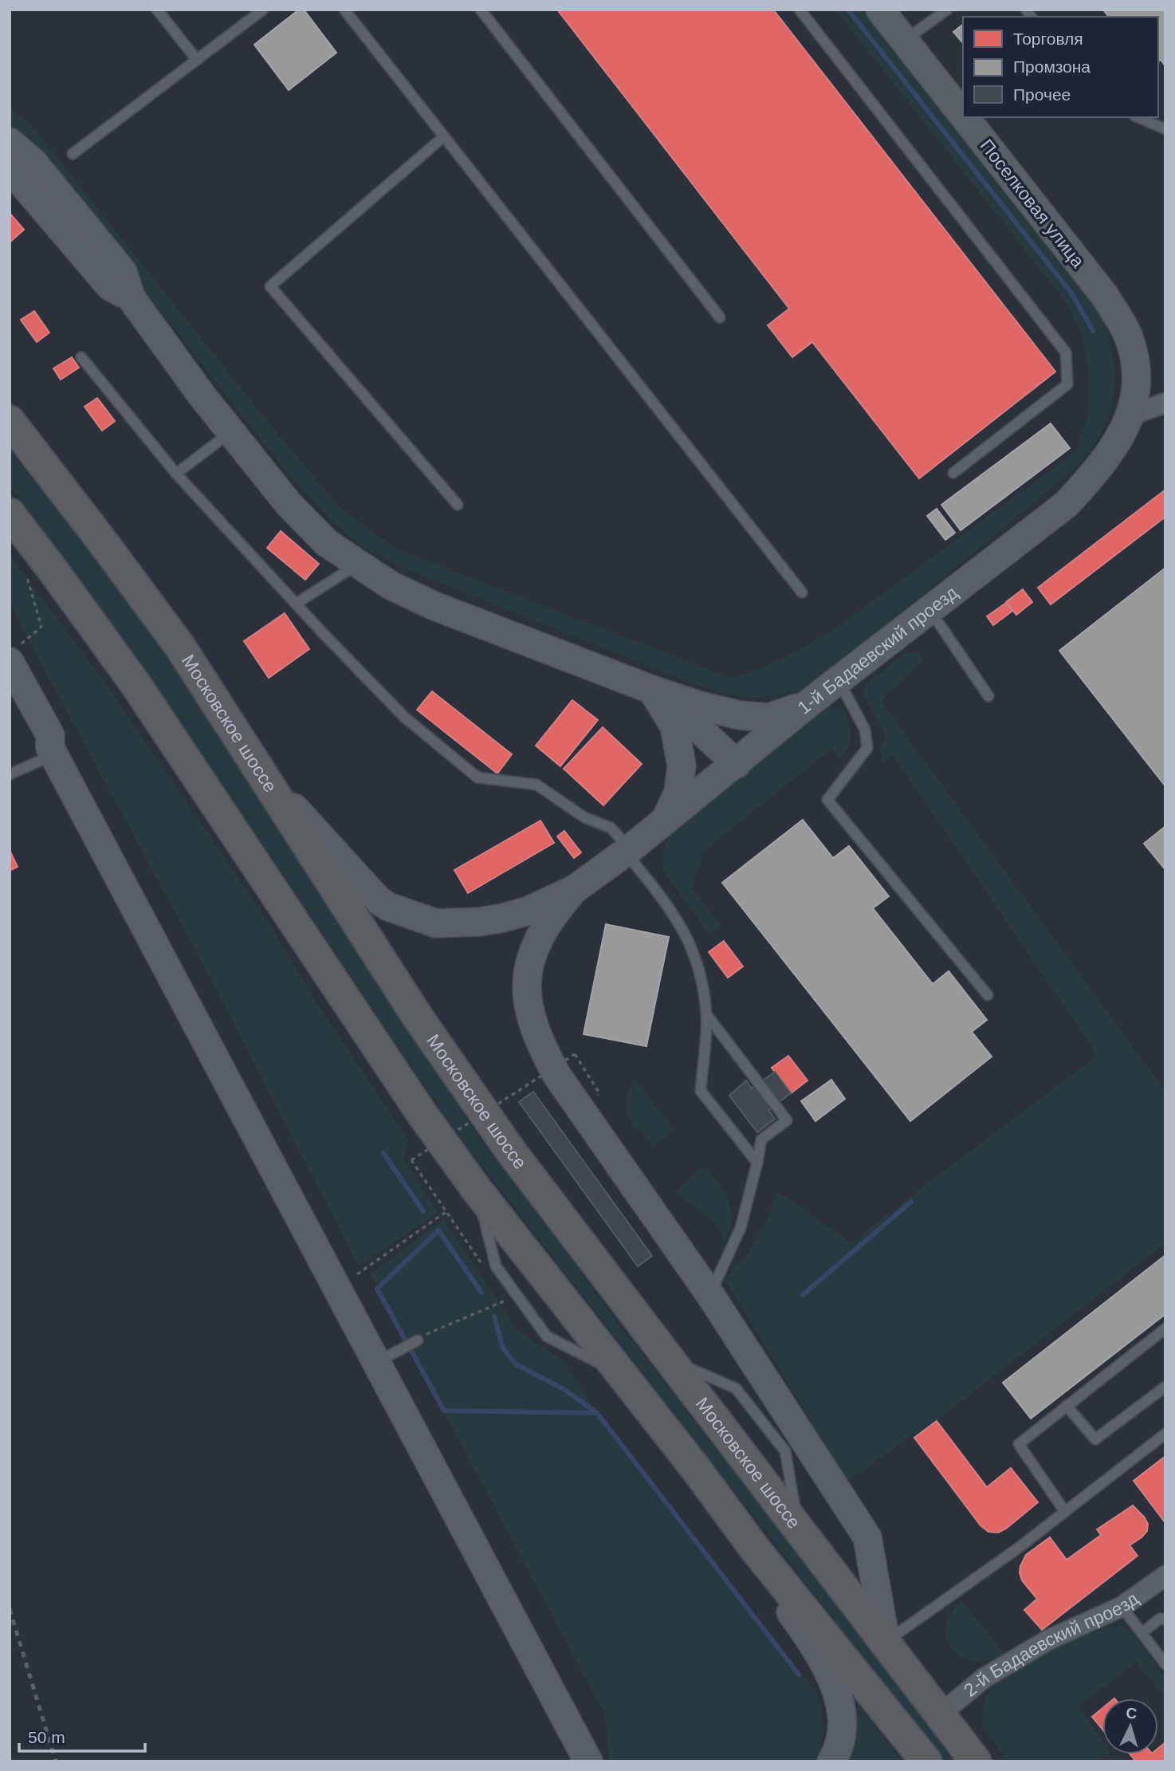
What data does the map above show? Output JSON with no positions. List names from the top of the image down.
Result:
{
  "streets": {
    "highway": ["Московское шоссе"],
    "street": ["Поселковая улица", "1-й Бадаевский проезд", "2-й Бадаевский проезд"]
  },
  "crossings": [
    ["Поселковая улица", "1-й Бадаевский проезд"],
    ["Московское шоссе", "2-й Бадаевский проезд"]
  ],
  "legend": ["Торговля", "Промзона", "Прочее"],
  "scale_bar": "50 m",
  "north": "top"
}
